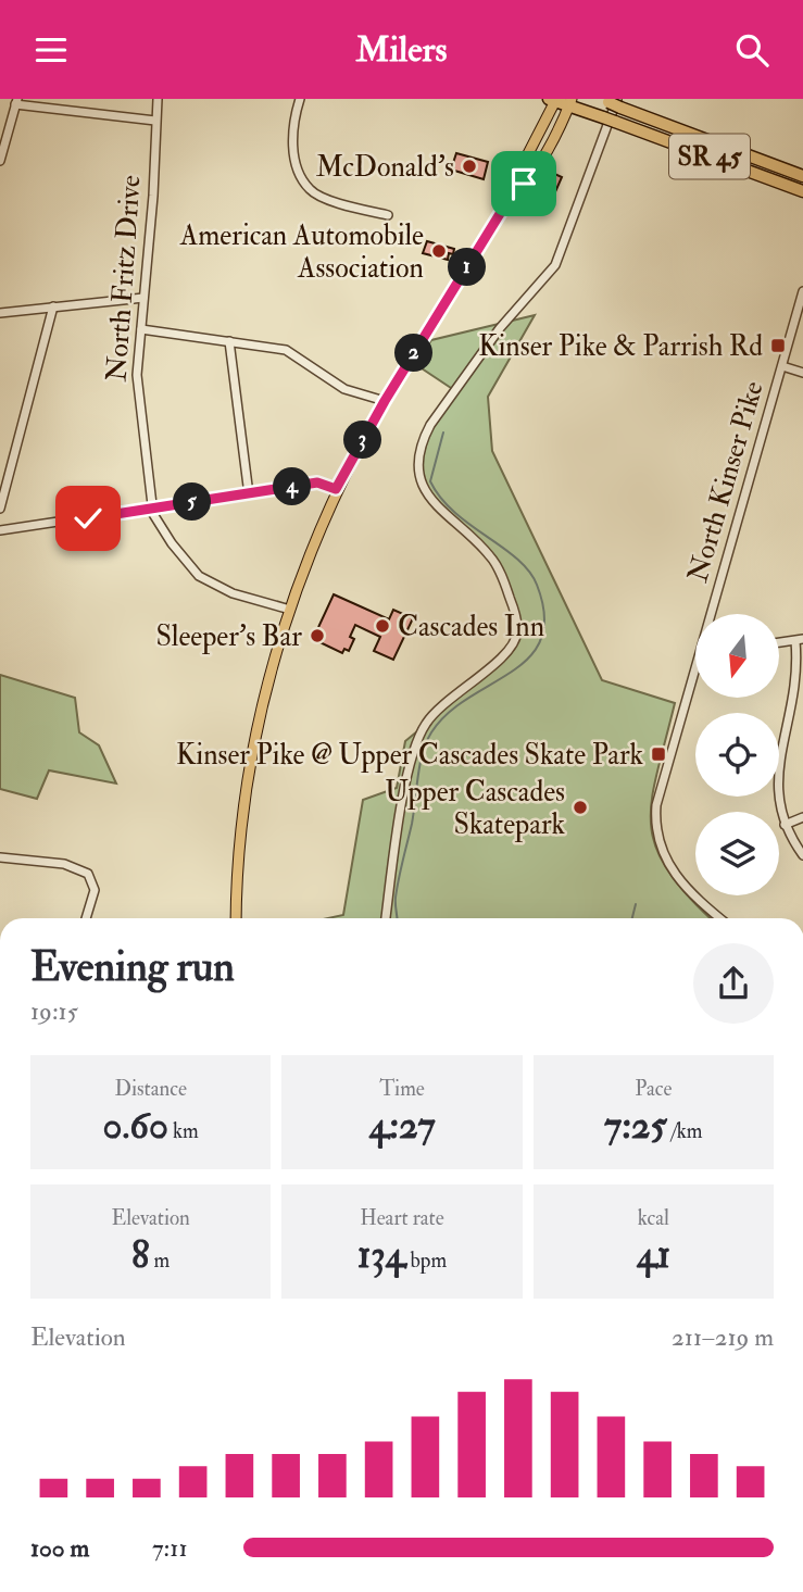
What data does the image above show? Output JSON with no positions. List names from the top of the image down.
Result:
{
  "streets": {
    "highway": ["SR 45"],
    "street": ["North Fritz Drive", "North Kinser Pike"]
  },
  "places": {
    "other": [
      "McDonald's",
      "American Automobile Association",
      "Cascades Inn",
      "Sleeper's Bar",
      "Upper Cascades Skatepark"
    ],
    "transit": ["Kinser Pike & Parrish Rd", "Kinser Pike @ Upper Cascades Skate Park"]
  },
  "north": "bottom",
  "page": {
    "header": "Milers",
    "pins": [
      "1",
      "2",
      "3",
      "4",
      "5"
    ],
    "heading": ["Evening run", "19:15"],
    "stats": [
      ["Distance", "0.60 km"],
      ["Time", "4:27"],
      ["Pace", "7:25 /km"],
      ["Elevation", "8 m"],
      ["Heart rate", "134 bpm"],
      ["kcal", "41"]
    ],
    "chart": ["Elevation", "211–219 m"],
    "list": [
      {
        "name": "100 m",
        "note": "7:11"
      }
    ]
  }
}
